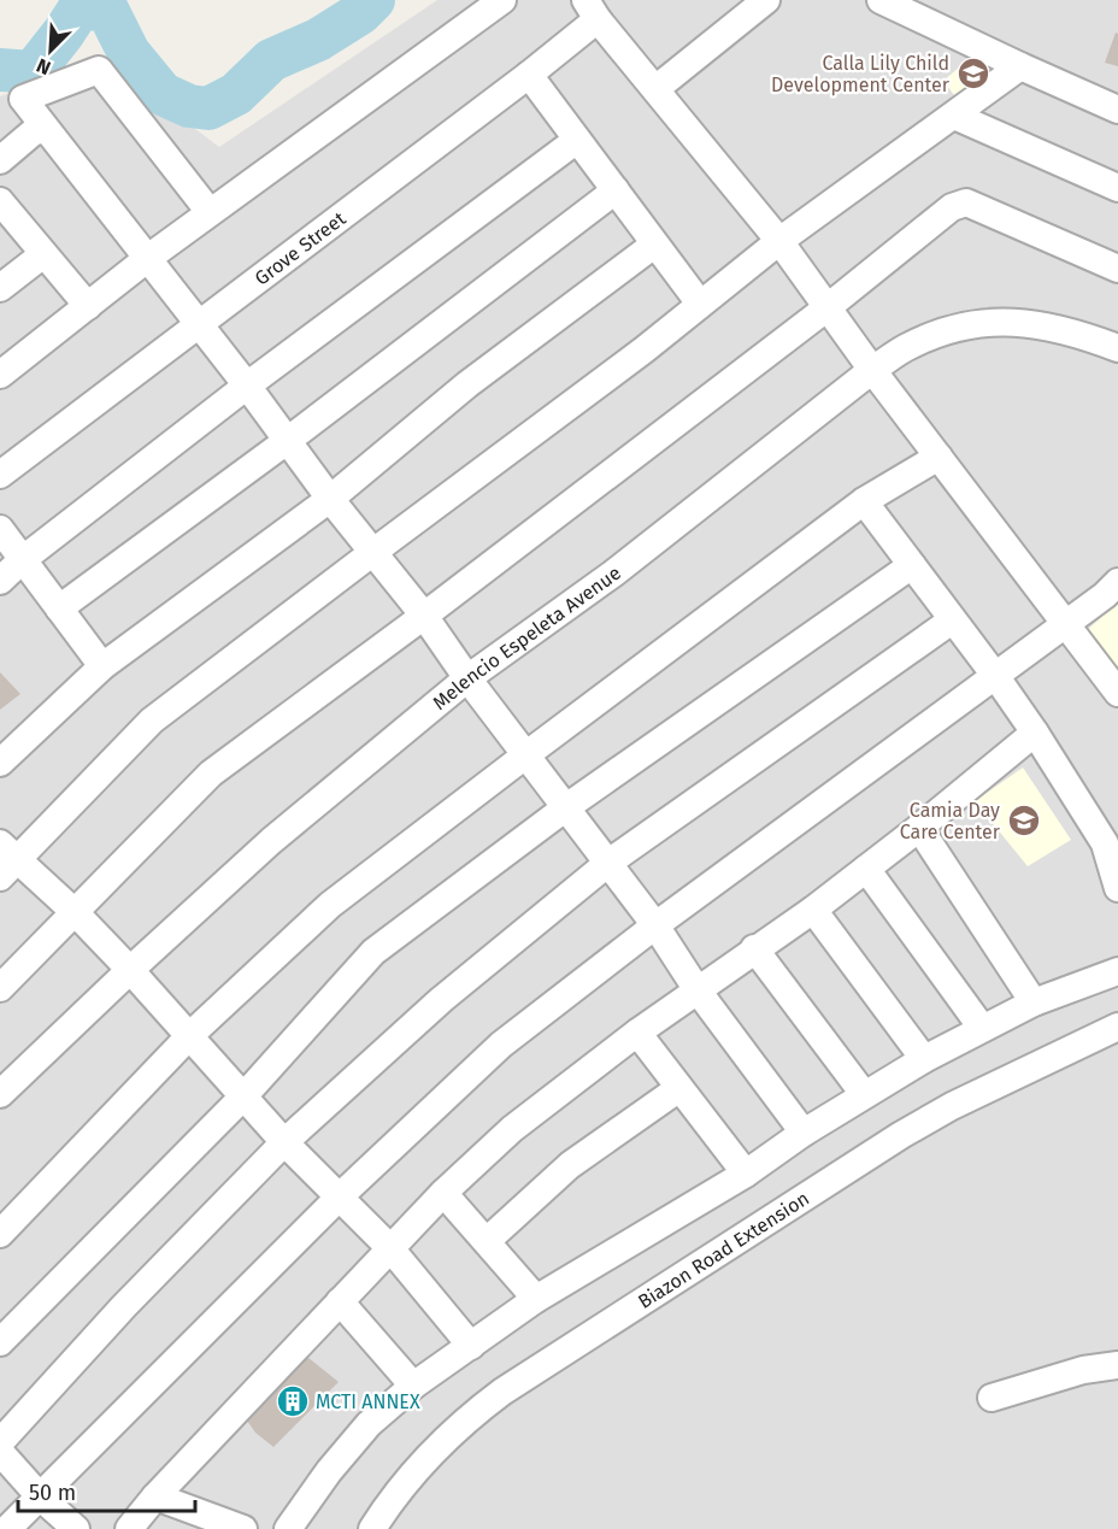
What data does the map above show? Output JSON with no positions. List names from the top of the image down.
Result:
{
  "streets": {
    "street": ["Grove Street", "Melencio Espeleta Avenue", "Biazon Road Extension"]
  },
  "places": {
    "school or university": ["Calla Lily Child Development Center", "Camia Day Care Center"],
    "building": ["MCTI ANNEX"]
  },
  "scale_bar": "50 m",
  "north": "bottom left"
}
